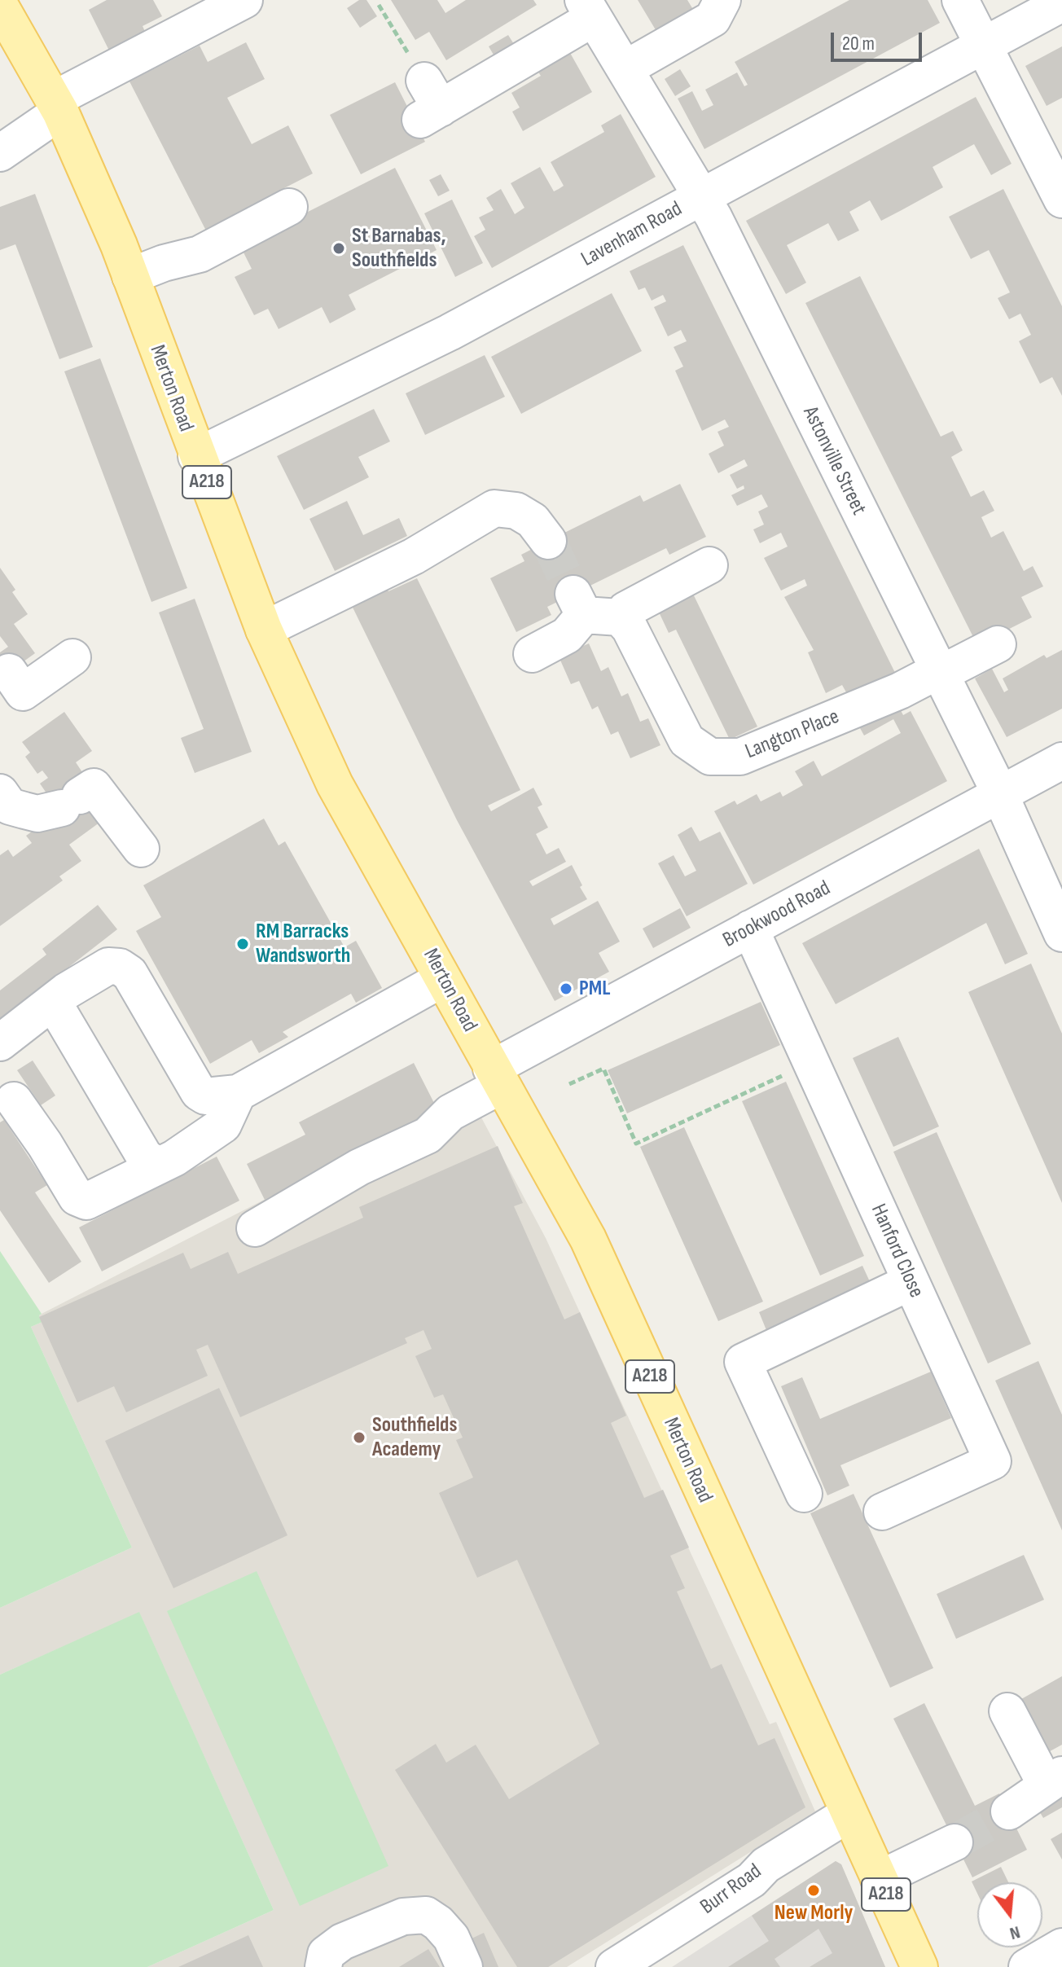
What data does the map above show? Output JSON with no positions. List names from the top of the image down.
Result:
{
  "streets": {
    "main road": ["Merton Road", "A218"],
    "street": [
      "Lavenham Road",
      "Astonville Street",
      "Langton Place",
      "Brookwood Road",
      "Hanford Close",
      "Burr Road"
    ]
  },
  "crossings": [
    ["Lavenham Road", "Merton Road"],
    ["Lavenham Road", "Astonville Street"],
    ["Merton Road", "Brookwood Road"],
    ["Merton Road", "Burr Road"],
    ["Astonville Street", "Langton Place"],
    ["Astonville Street", "Brookwood Road"],
    ["Brookwood Road", "Hanford Close"]
  ],
  "places": [
    "St Barnabas, Southfields",
    "RM Barracks Wandsworth",
    "PML",
    "Southfields Academy",
    "New Morly"
  ],
  "scale_bar": "20 m",
  "north": "bottom"
}
